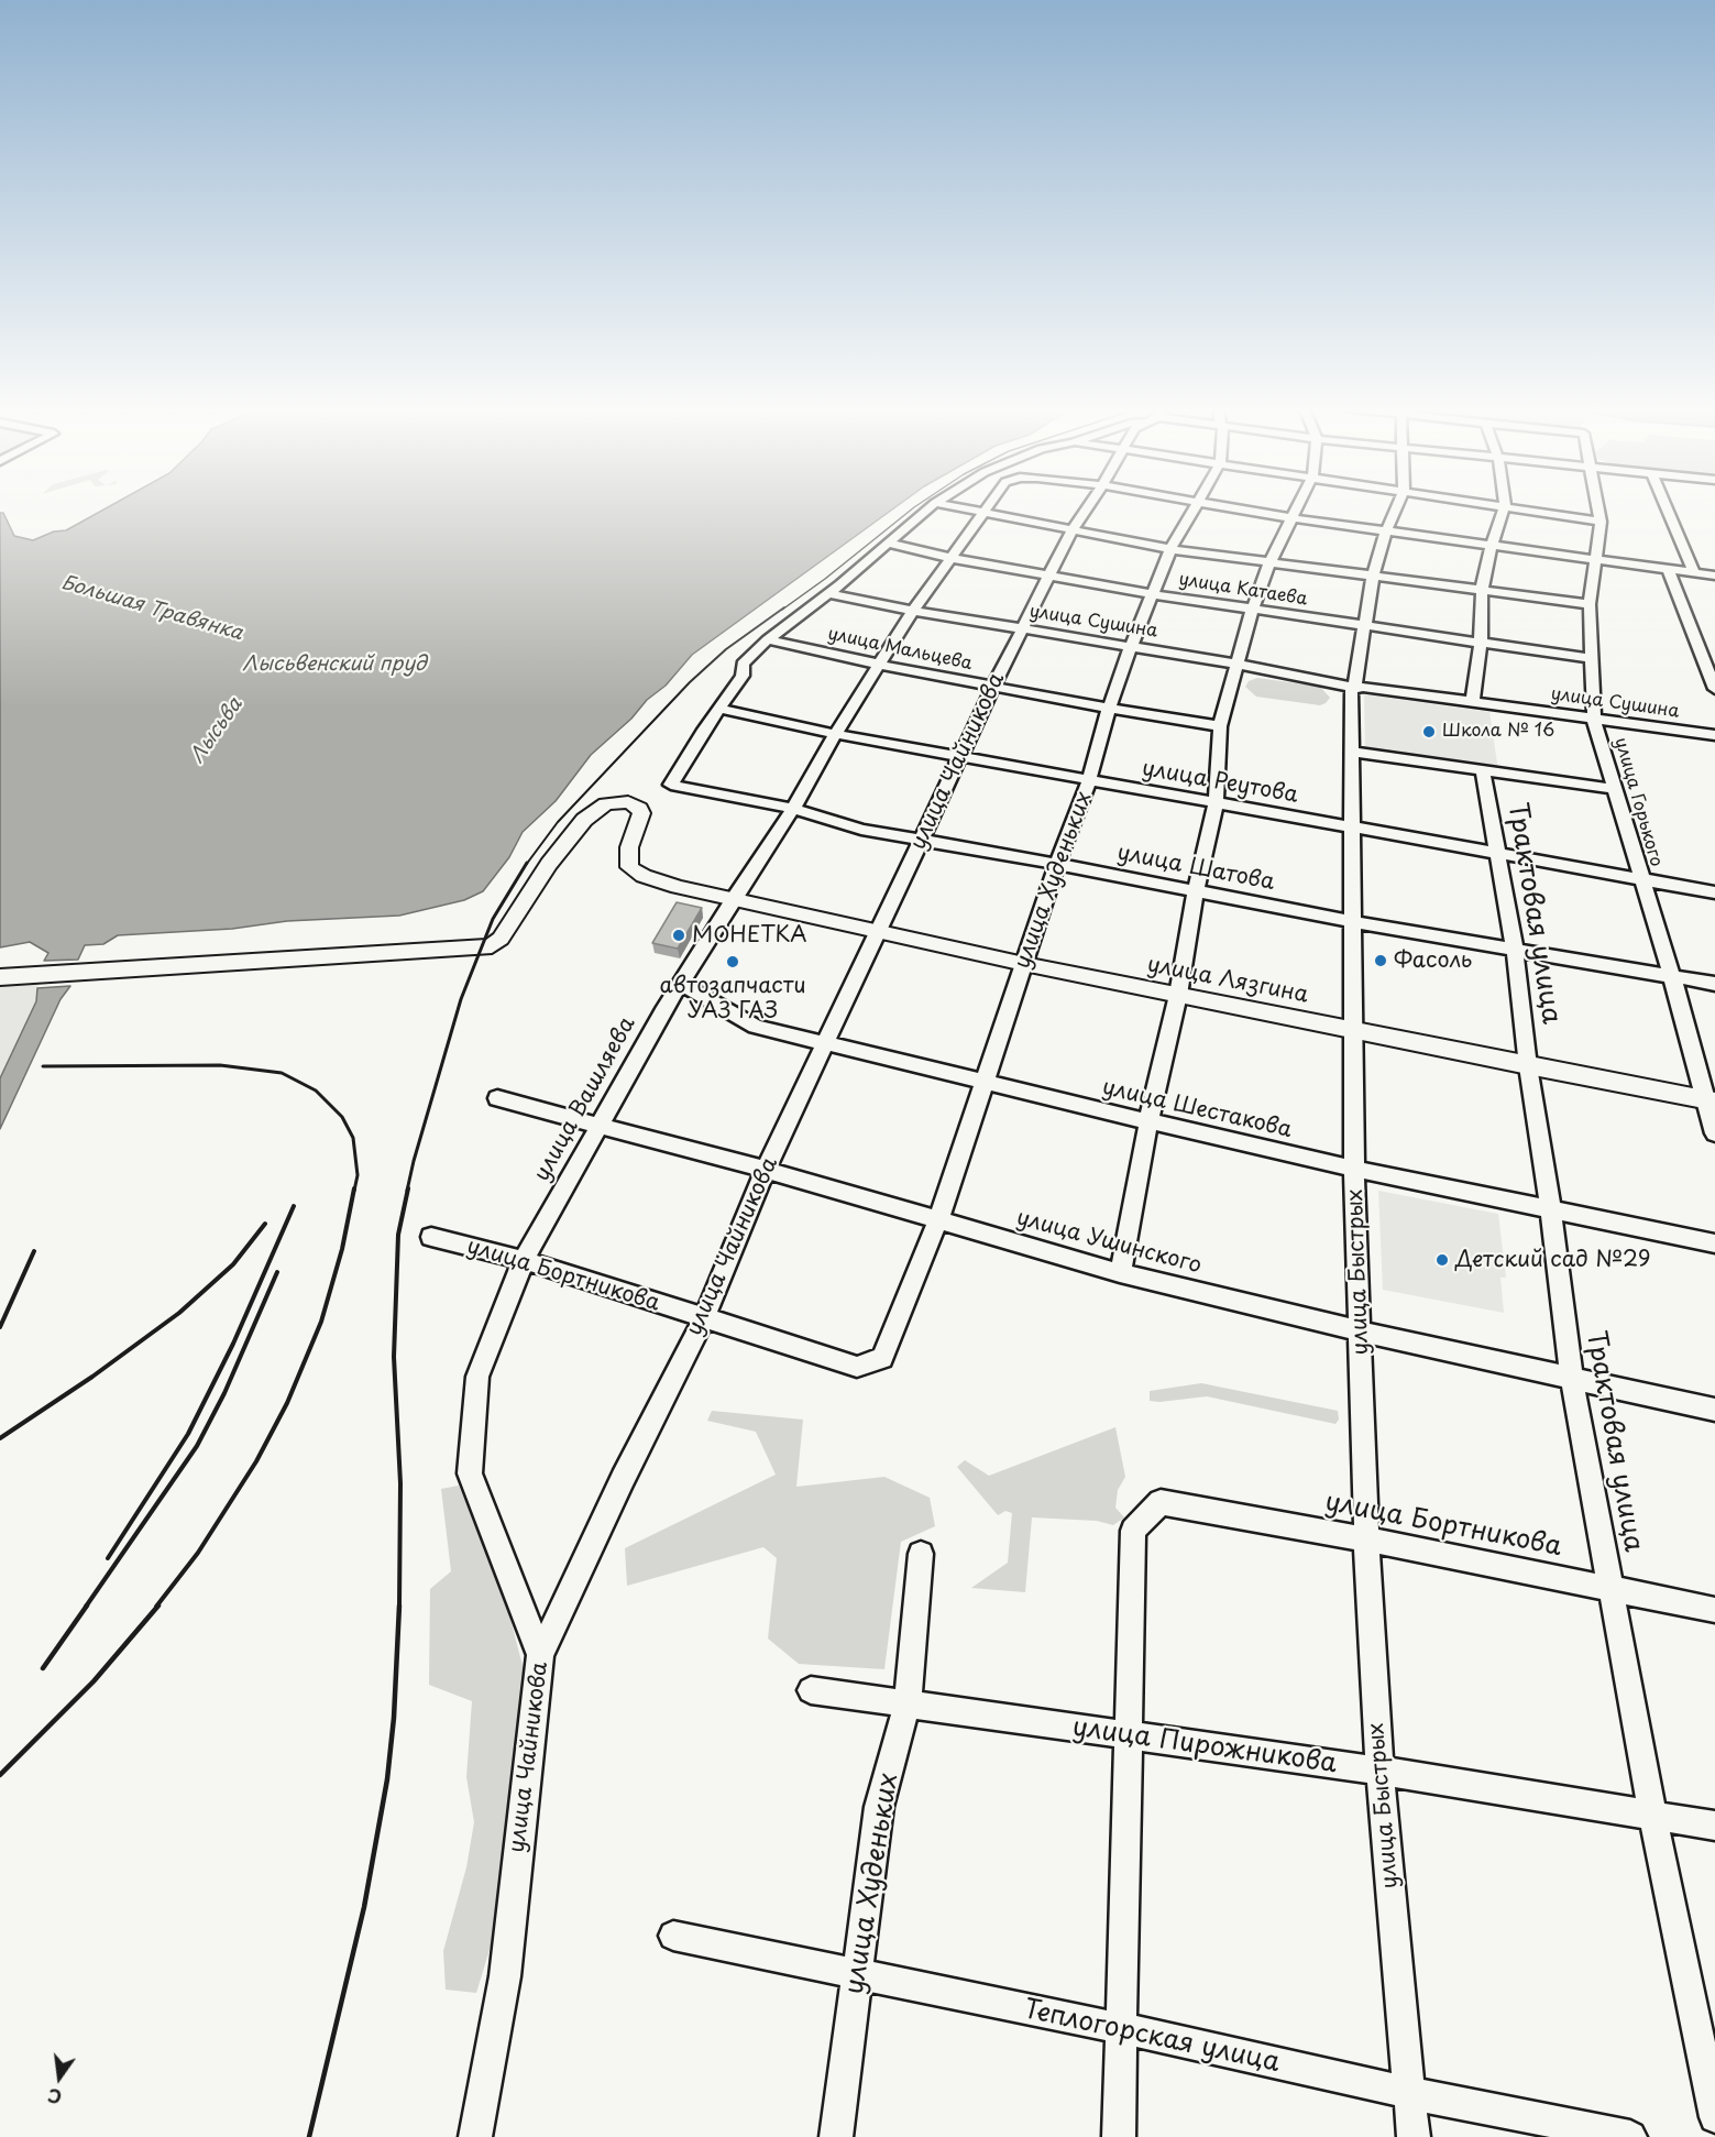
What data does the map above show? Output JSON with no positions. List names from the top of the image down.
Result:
{
  "streets": {
    "main road": ["улица Лязгина"],
    "street": [
      "улица Катаева",
      "улица Сушина",
      "улица Мальцева",
      "улица Чайникова",
      "улица Реутова",
      "улица Горького",
      "улица Шатова",
      "улица Худеньких",
      "Трактовая улица",
      "улица Вашляева",
      "улица Шестакова",
      "улица Ушинского",
      "улица Быстрых",
      "улица Бортникова",
      "улица Пирожникова",
      "Теплогорская улица"
    ]
  },
  "crossings": [
    ["улица Катаева", "улица Чайникова"],
    ["улица Катаева", "улица Горького"],
    ["улица Катаева", "улица Худеньких"],
    ["улица Катаева", "улица Вашляева"],
    ["улица Катаева", "улица Быстрых"],
    ["улица Сушина", "улица Чайникова"],
    ["улица Сушина", "улица Горького"],
    ["улица Сушина", "улица Худеньких"],
    ["улица Сушина", "улица Вашляева"],
    ["улица Сушина", "улица Быстрых"],
    ["улица Мальцева", "улица Чайникова"],
    ["улица Мальцева", "улица Худеньких"],
    ["улица Мальцева", "улица Вашляева"],
    ["улица Чайникова", "улица Реутова"],
    ["улица Чайникова", "улица Шатова"],
    ["улица Чайникова", "улица Лязгина"],
    ["улица Чайникова", "улица Вашляева"],
    ["улица Чайникова", "улица Шестакова"],
    ["улица Чайникова", "улица Ушинского"],
    ["улица Чайникова", "улица Бортникова"],
    ["улица Реутова", "улица Горького"],
    ["улица Реутова", "улица Шатова"],
    ["улица Реутова", "улица Худеньких"],
    ["улица Реутова", "Трактовая улица"],
    ["улица Реутова", "улица Вашляева"],
    ["улица Реутова", "улица Быстрых"],
    ["улица Горького", "улица Шатова"],
    ["улица Горького", "улица Лязгина"],
    ["улица Шатова", "улица Худеньких"],
    ["улица Шатова", "Трактовая улица"],
    ["улица Шатова", "улица Вашляева"],
    ["улица Шатова", "улица Быстрых"],
    ["улица Худеньких", "улица Лязгина"],
    ["улица Худеньких", "улица Шестакова"],
    ["улица Худеньких", "улица Ушинского"],
    ["улица Худеньких", "улица Бортникова"],
    ["улица Худеньких", "улица Пирожникова"],
    ["улица Худеньких", "Теплогорская улица"],
    ["Трактовая улица", "улица Лязгина"],
    ["Трактовая улица", "улица Шестакова"],
    ["Трактовая улица", "улица Ушинского"],
    ["Трактовая улица", "улица Бортникова"],
    ["Трактовая улица", "улица Пирожникова"],
    ["улица Лязгина", "улица Вашляева"],
    ["улица Лязгина", "улица Быстрых"],
    ["улица Вашляева", "улица Шестакова"],
    ["улица Вашляева", "улица Ушинского"],
    ["улица Вашляева", "улица Бортникова"],
    ["улица Шестакова", "улица Быстрых"],
    ["улица Ушинского", "улица Быстрых"],
    ["улица Быстрых", "улица Бортникова"],
    ["улица Быстрых", "улица Пирожникова"],
    ["улица Быстрых", "Теплогорская улица"],
    ["улица Бортникова", "улица Пирожникова"]
  ],
  "water": ["Большая Травянка", "Лысьвенский пруд", "Лысьва"],
  "places": [
    "Школа № 16",
    "МОНЕТКА",
    "Фасоль",
    "автозапчасти УАЗ ГАЗ",
    "Детский сад №29"
  ],
  "north": "bottom"
}
